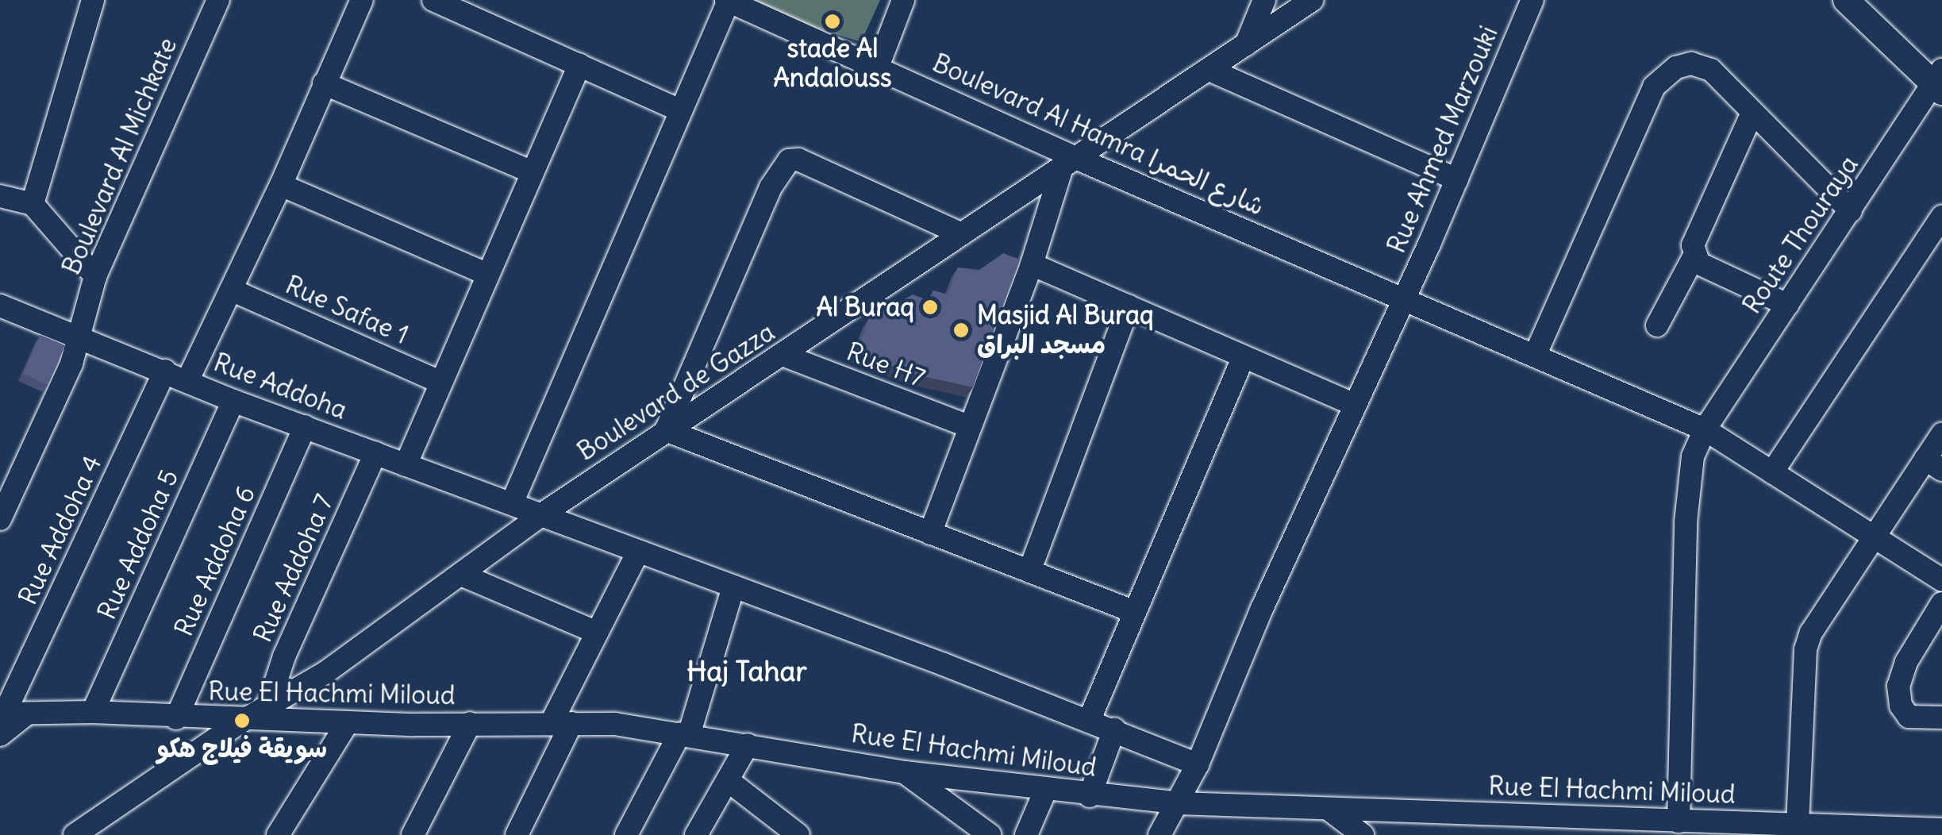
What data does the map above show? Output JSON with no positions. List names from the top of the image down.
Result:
{
  "streets": {
    "street": [
      "Boulevard Al Hamra شارع الحمرا",
      "Rue Ahmed Marzouki",
      "Boulevard Al Michkate",
      "Route Thouraya",
      "Rue Safae 1",
      "Rue H7",
      "Rue Addoha",
      "Boulevard de Gazza",
      "Rue Addoha 4",
      "Rue Addoha 5",
      "Rue Addoha 6",
      "Rue Addoha 7",
      "Rue El Hachmi Miloud"
    ]
  },
  "crossings": [
    ["Boulevard Al Hamra شارع الحمرا", "Rue Ahmed Marzouki"],
    ["Boulevard Al Hamra شارع الحمرا", "Route Thouraya"],
    ["Boulevard Al Hamra شارع الحمرا", "Boulevard de Gazza"],
    ["Rue Ahmed Marzouki", "Rue Addoha"],
    ["Rue Ahmed Marzouki", "Rue El Hachmi Miloud"],
    ["Boulevard Al Michkate", "Rue Addoha"],
    ["Route Thouraya", "Rue El Hachmi Miloud"],
    ["Rue H7", "Boulevard de Gazza"],
    ["Rue Addoha", "Boulevard de Gazza"],
    ["Rue Addoha", "Rue Addoha 4"],
    ["Rue Addoha", "Rue Addoha 5"],
    ["Rue Addoha", "Rue Addoha 6"],
    ["Rue Addoha", "Rue Addoha 7"],
    ["Boulevard de Gazza", "Rue Addoha 7"],
    ["Boulevard de Gazza", "Rue El Hachmi Miloud"],
    ["Rue Addoha 4", "Rue El Hachmi Miloud"],
    ["Rue Addoha 5", "Rue El Hachmi Miloud"],
    ["Rue Addoha 6", "Rue El Hachmi Miloud"]
  ],
  "districts": ["Haj Tahar"],
  "places": [
    "stade Al Andalouss",
    "Al Buraq",
    "Masjid Al Buraq مسجد البراق",
    "سويقة فيلاج هكو"
  ]
}
